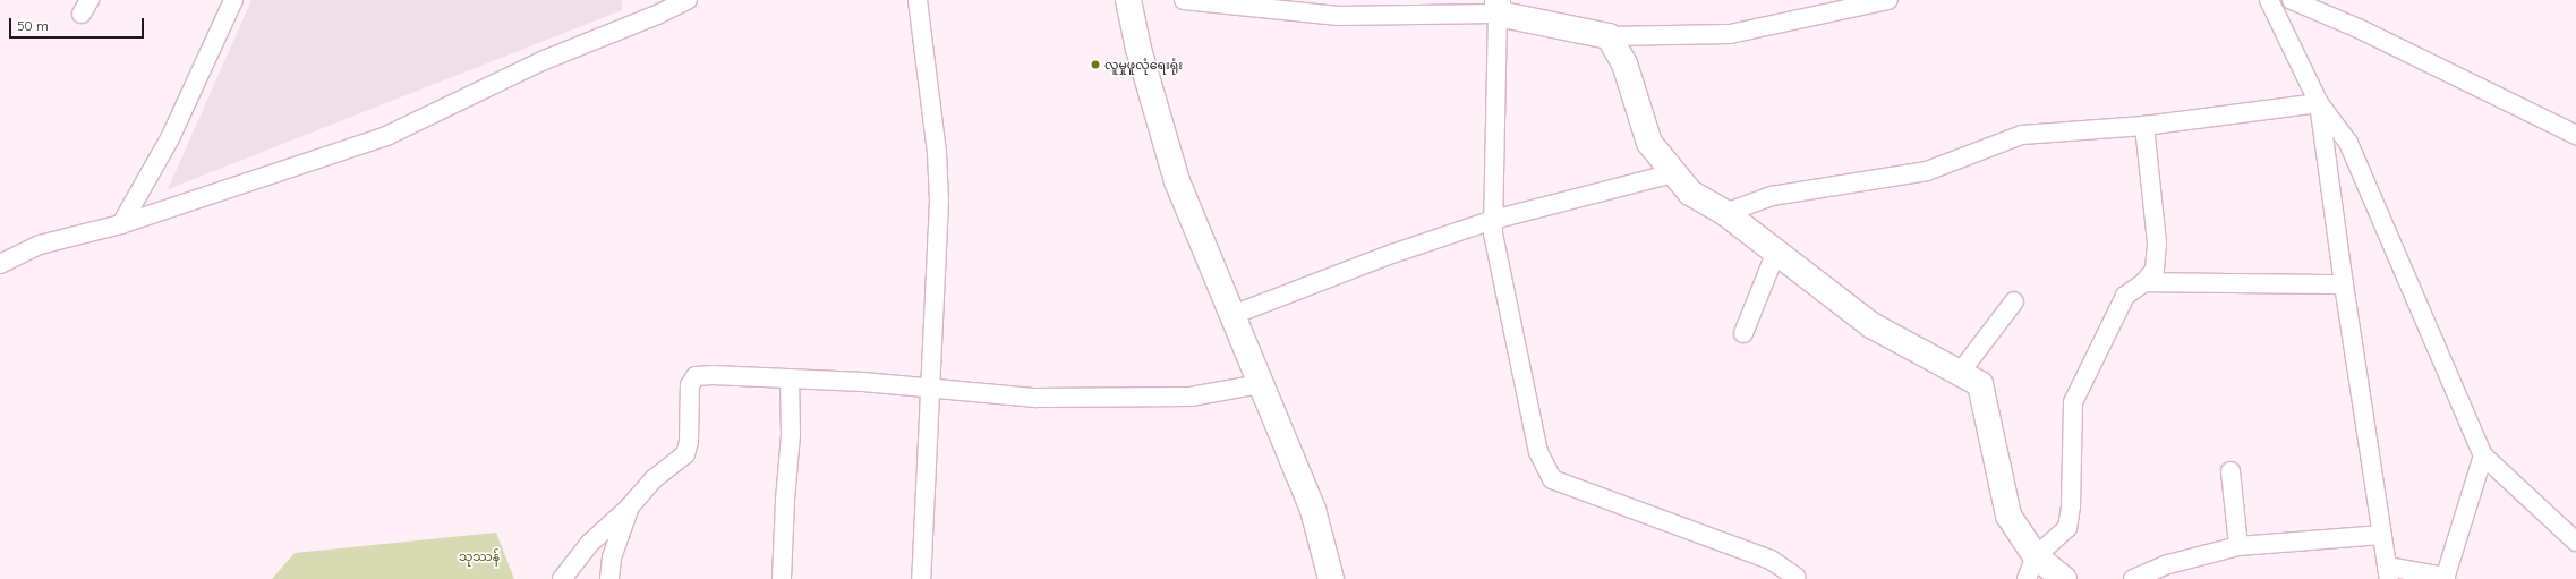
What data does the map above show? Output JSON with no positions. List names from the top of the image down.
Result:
{
  "parks": ["သုဿန်"],
  "places": ["လူမှုဖူလုံရေးရုံး"],
  "scale_bar": "50 m"
}
